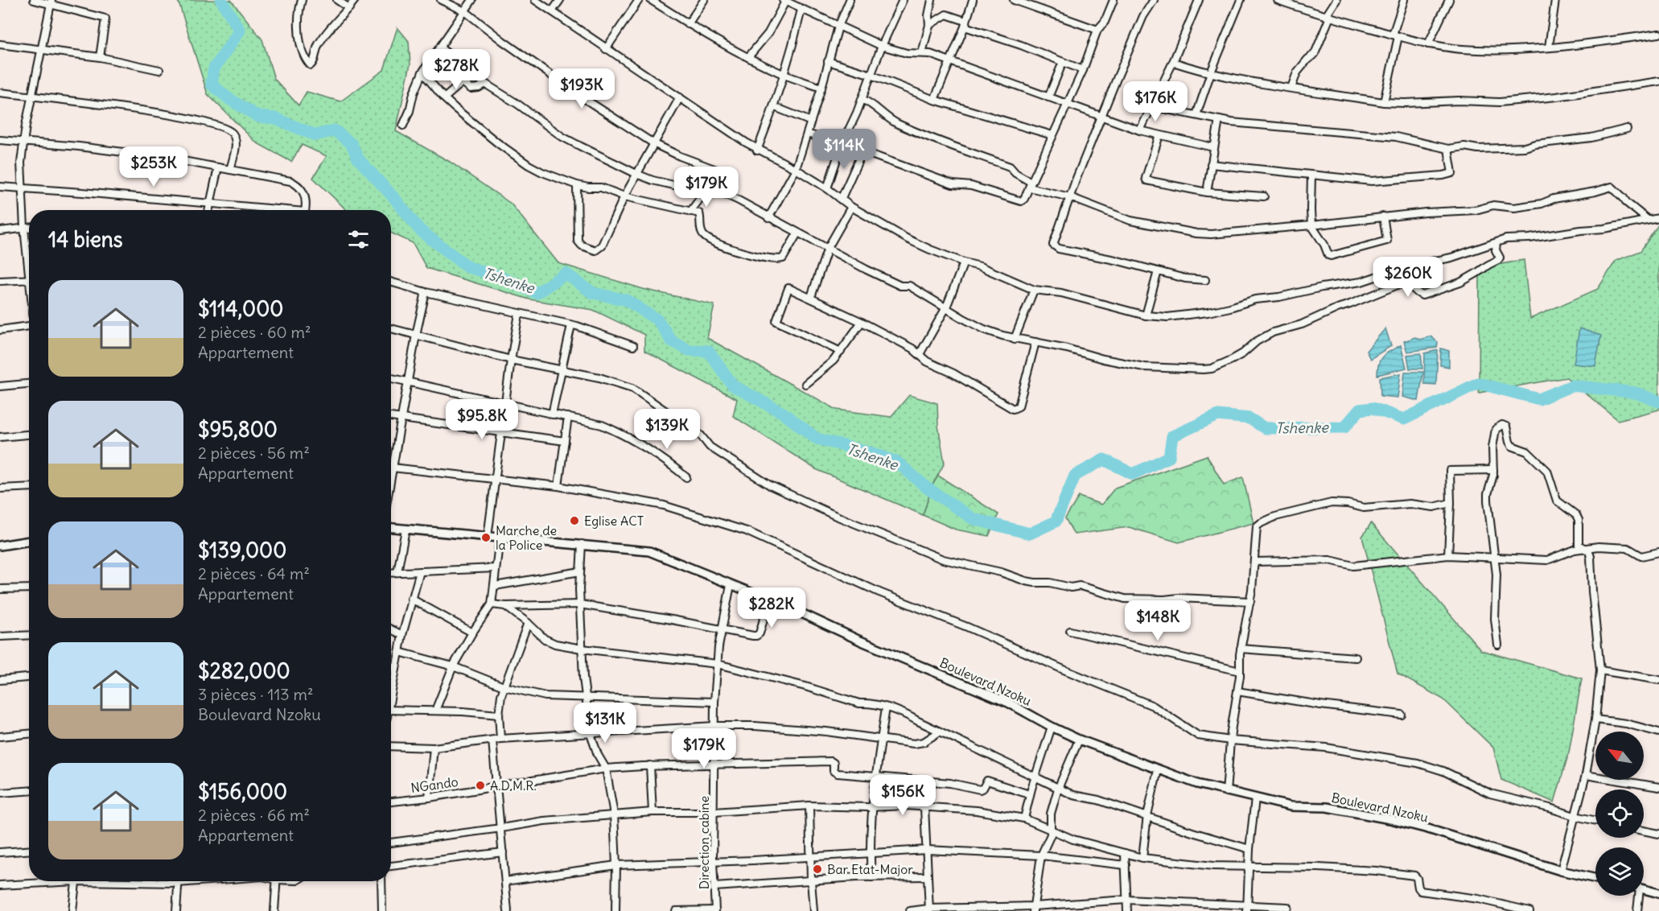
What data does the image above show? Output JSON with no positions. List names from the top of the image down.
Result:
{
  "streets": {
    "street": ["Boulevard Nzoku", "NGando", "Direction cabine"]
  },
  "crossings": [
    ["Boulevard Nzoku", "Direction cabine"],
    ["NGando", "Direction cabine"]
  ],
  "water": ["Tshenke"],
  "places": [
    "Eglise ACT",
    "Marche de la Police",
    "A.D.M.R.",
    "Bar Etat-Major"
  ],
  "north": "top left",
  "page": {
    "price": [
      "$278K",
      "$193K",
      "$176K",
      "$114K",
      "$253K",
      "$179K",
      "$260K",
      "$95.8K",
      "$139K",
      "$282K",
      "$148K",
      "$131K",
      "$179K",
      "$156K"
    ],
    "heading": "14 biens",
    "list": [
      {
        "name": "$114,000",
        "note": "2 pièces · 60 m² · Appartement"
      },
      {
        "name": "$95,800",
        "note": "2 pièces · 56 m² · Appartement"
      },
      {
        "name": "$139,000",
        "note": "2 pièces · 64 m² · Appartement"
      },
      {
        "name": "$282,000",
        "note": "3 pièces · 113 m² · Boulevard Nzoku"
      },
      {
        "name": "$156,000",
        "note": "2 pièces · 66 m² · Appartement"
      }
    ]
  }
}
